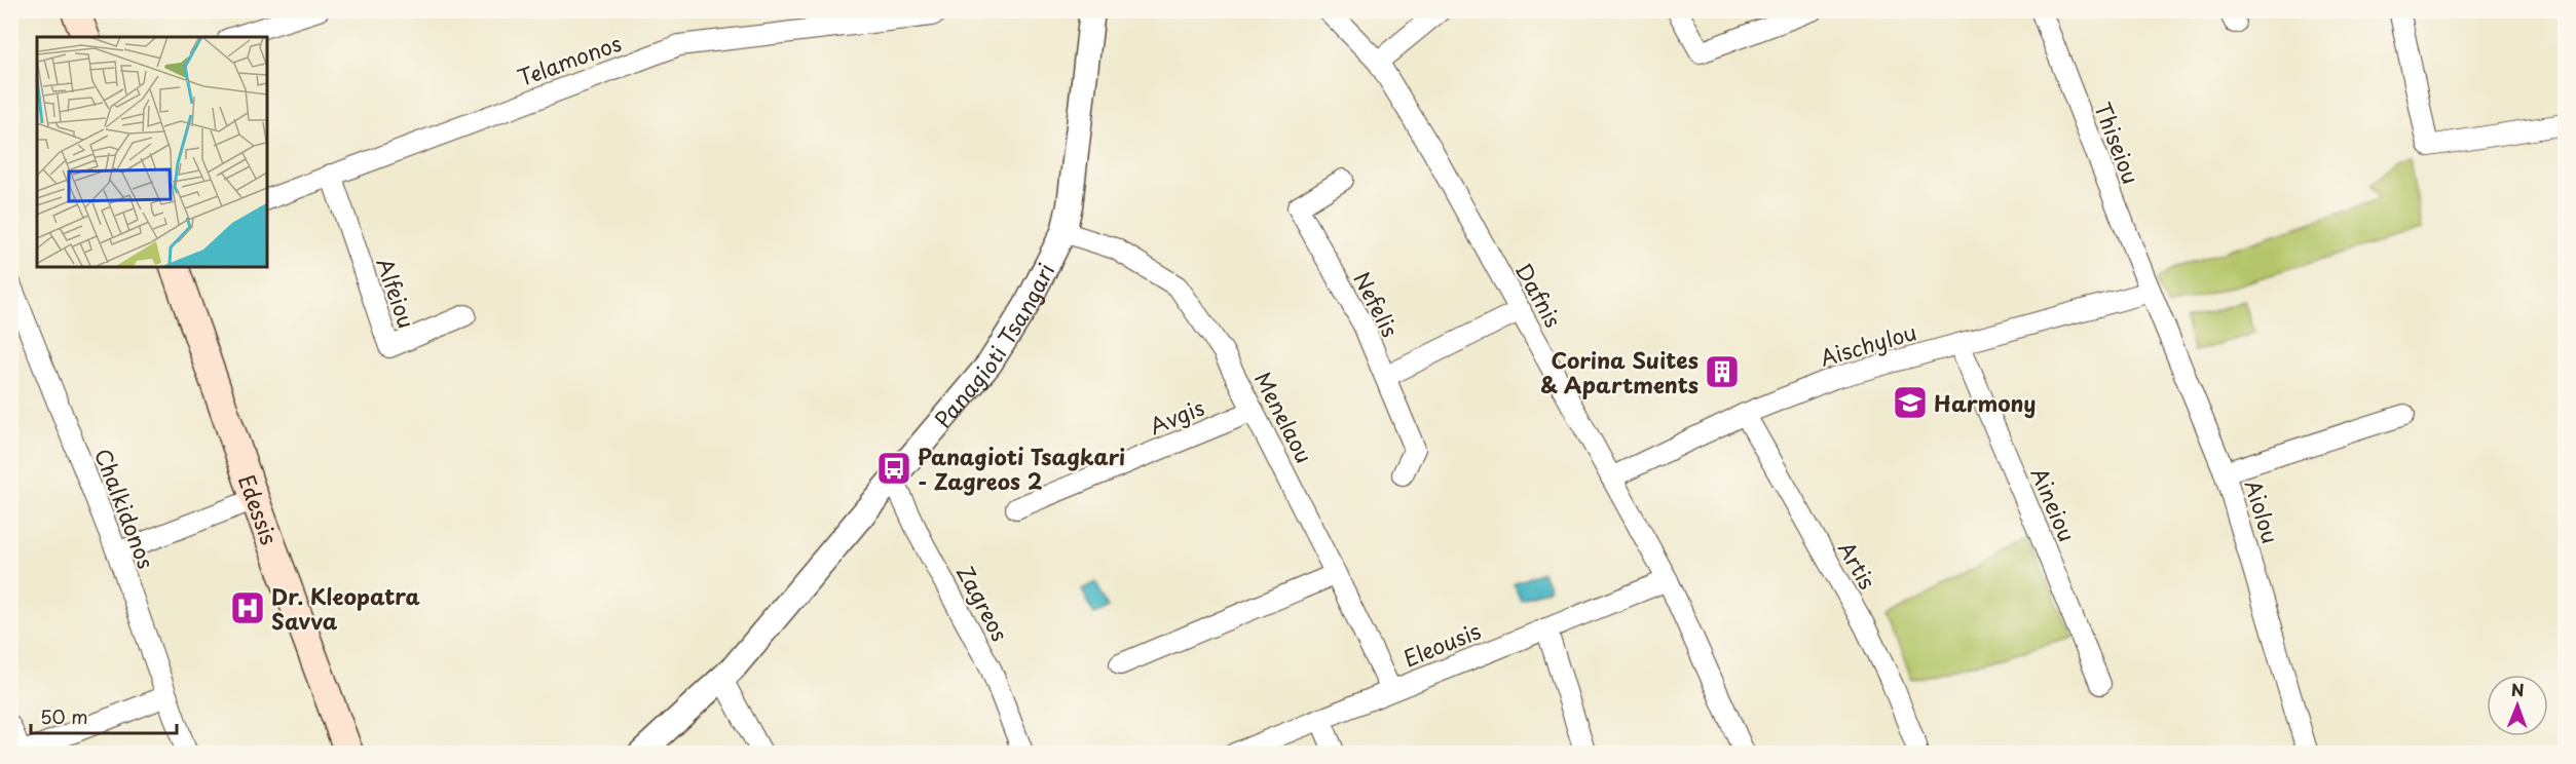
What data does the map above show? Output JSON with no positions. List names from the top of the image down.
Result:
{
  "streets": {
    "main road": ["Edessis"],
    "street": [
      "Telamonos",
      "Thiseiou",
      "Alfeiou",
      "Dafnis",
      "Nefelis",
      "Panagioti Tsangari",
      "Aischylou",
      "Avgis",
      "Menelaou",
      "Aineiou",
      "Chalkidonos",
      "Aiolou",
      "Artis",
      "Zagreos",
      "Eleousis"
    ]
  },
  "crossings": [
    ["Telamonos", "Alfeiou"],
    ["Thiseiou", "Aischylou"],
    ["Thiseiou", "Aiolou"],
    ["Dafnis", "Aischylou"],
    ["Dafnis", "Eleousis"],
    ["Panagioti Tsangari", "Menelaou"],
    ["Panagioti Tsangari", "Zagreos"],
    ["Aischylou", "Aineiou"],
    ["Aischylou", "Aiolou"],
    ["Aischylou", "Artis"],
    ["Avgis", "Menelaou"],
    ["Menelaou", "Eleousis"]
  ],
  "places": {
    "building": ["Corina Suites & Apartments"],
    "school or university": ["Harmony"],
    "bus stop": ["Panagioti Tsagkari - Zagreos 2"],
    "hospital": ["Dr. Kleopatra Savva"]
  },
  "scale_bar": "50 m",
  "north": "top"
}
